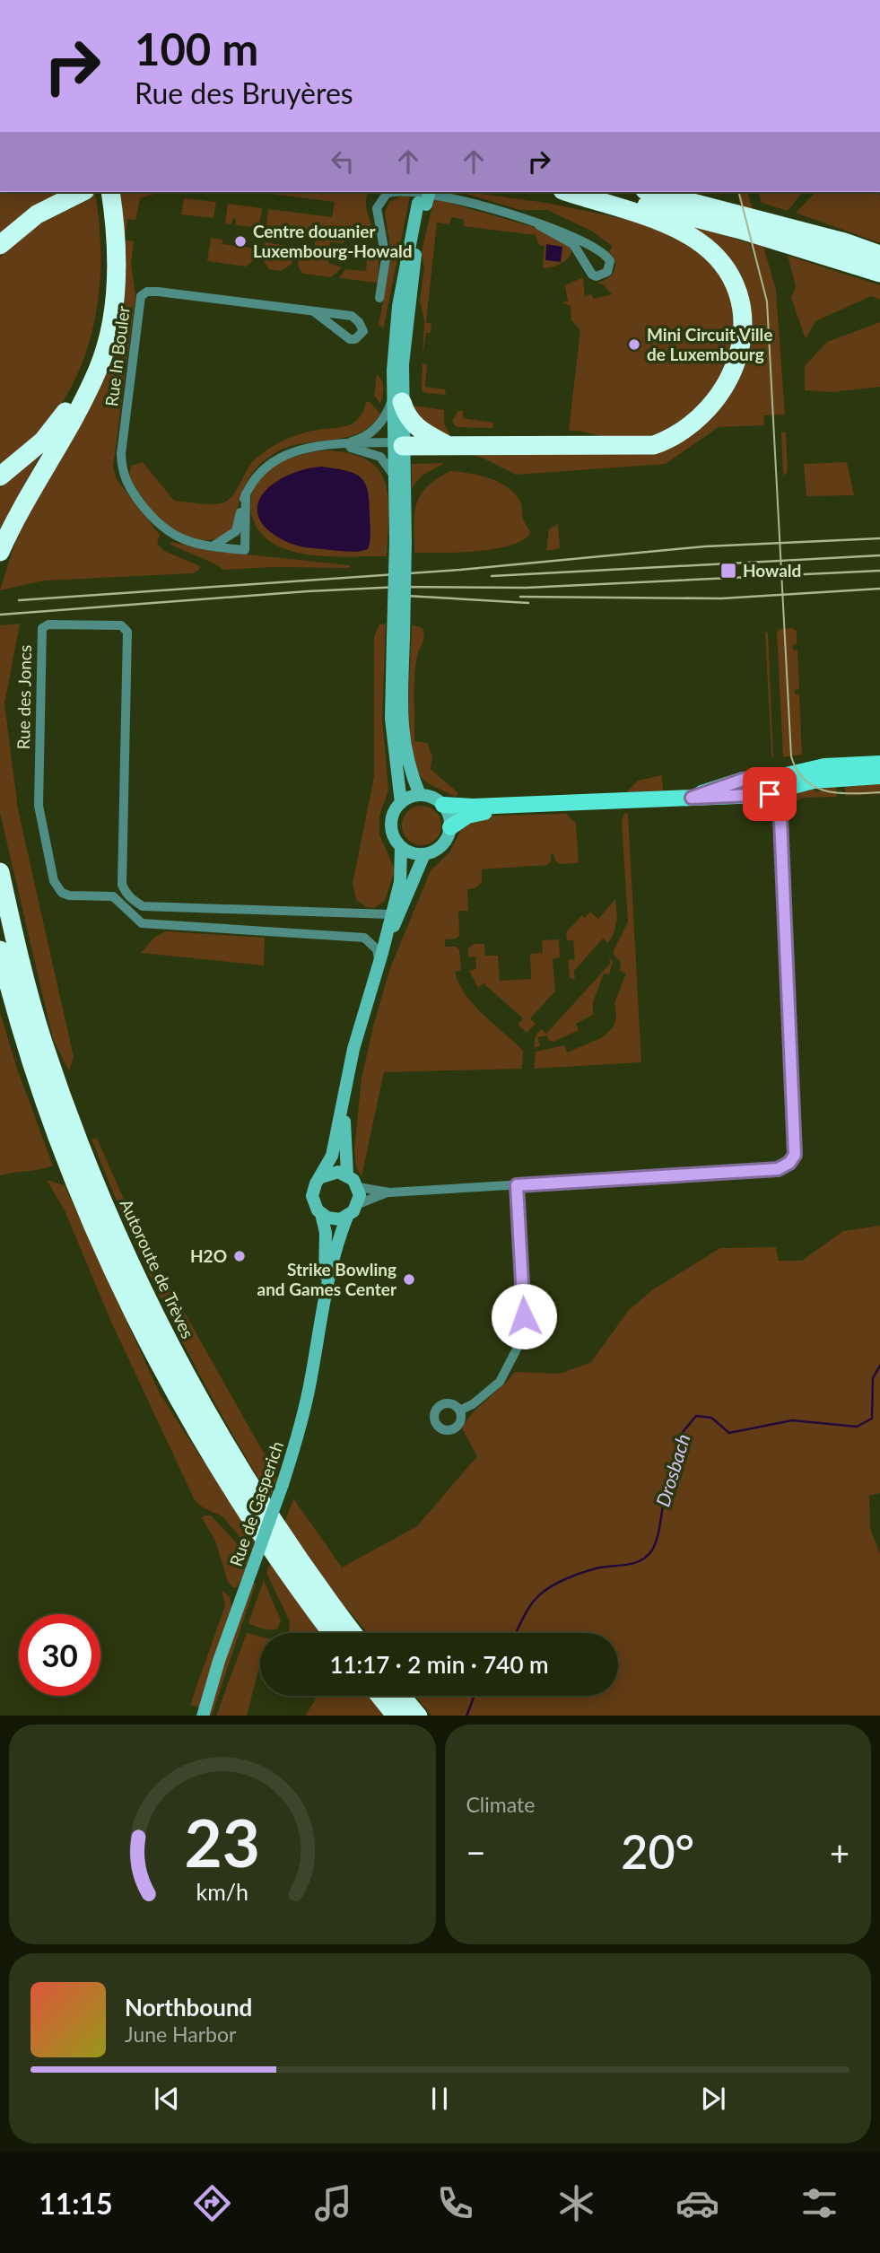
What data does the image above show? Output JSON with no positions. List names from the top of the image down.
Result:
{
  "streets": {
    "highway": ["Autoroute de Trèves"],
    "main road": ["Rue de Gasperich"],
    "street": ["Rue In Bouler", "Rue des Joncs"]
  },
  "water": ["Drosbach"],
  "places": {
    "other": [
      "Centre douanier Luxembourg-Howald",
      "Mini Circuit Ville de Luxembourg",
      "H2O",
      "Strike Bowling and Games Center"
    ],
    "transit": ["Howald"]
  },
  "page": {
    "turn": ["100 m", "Rue des Bruyères"],
    "limit": "30",
    "trip": "11:17 · 2 min · 740 m",
    "tile": "Climate",
    "heat": ["−", "20°", "+"],
    "song": ["Northbound", "June Harbor"],
    "tabs": "11:15",
    "gauge": ["23", "km/h"]
  }
}
